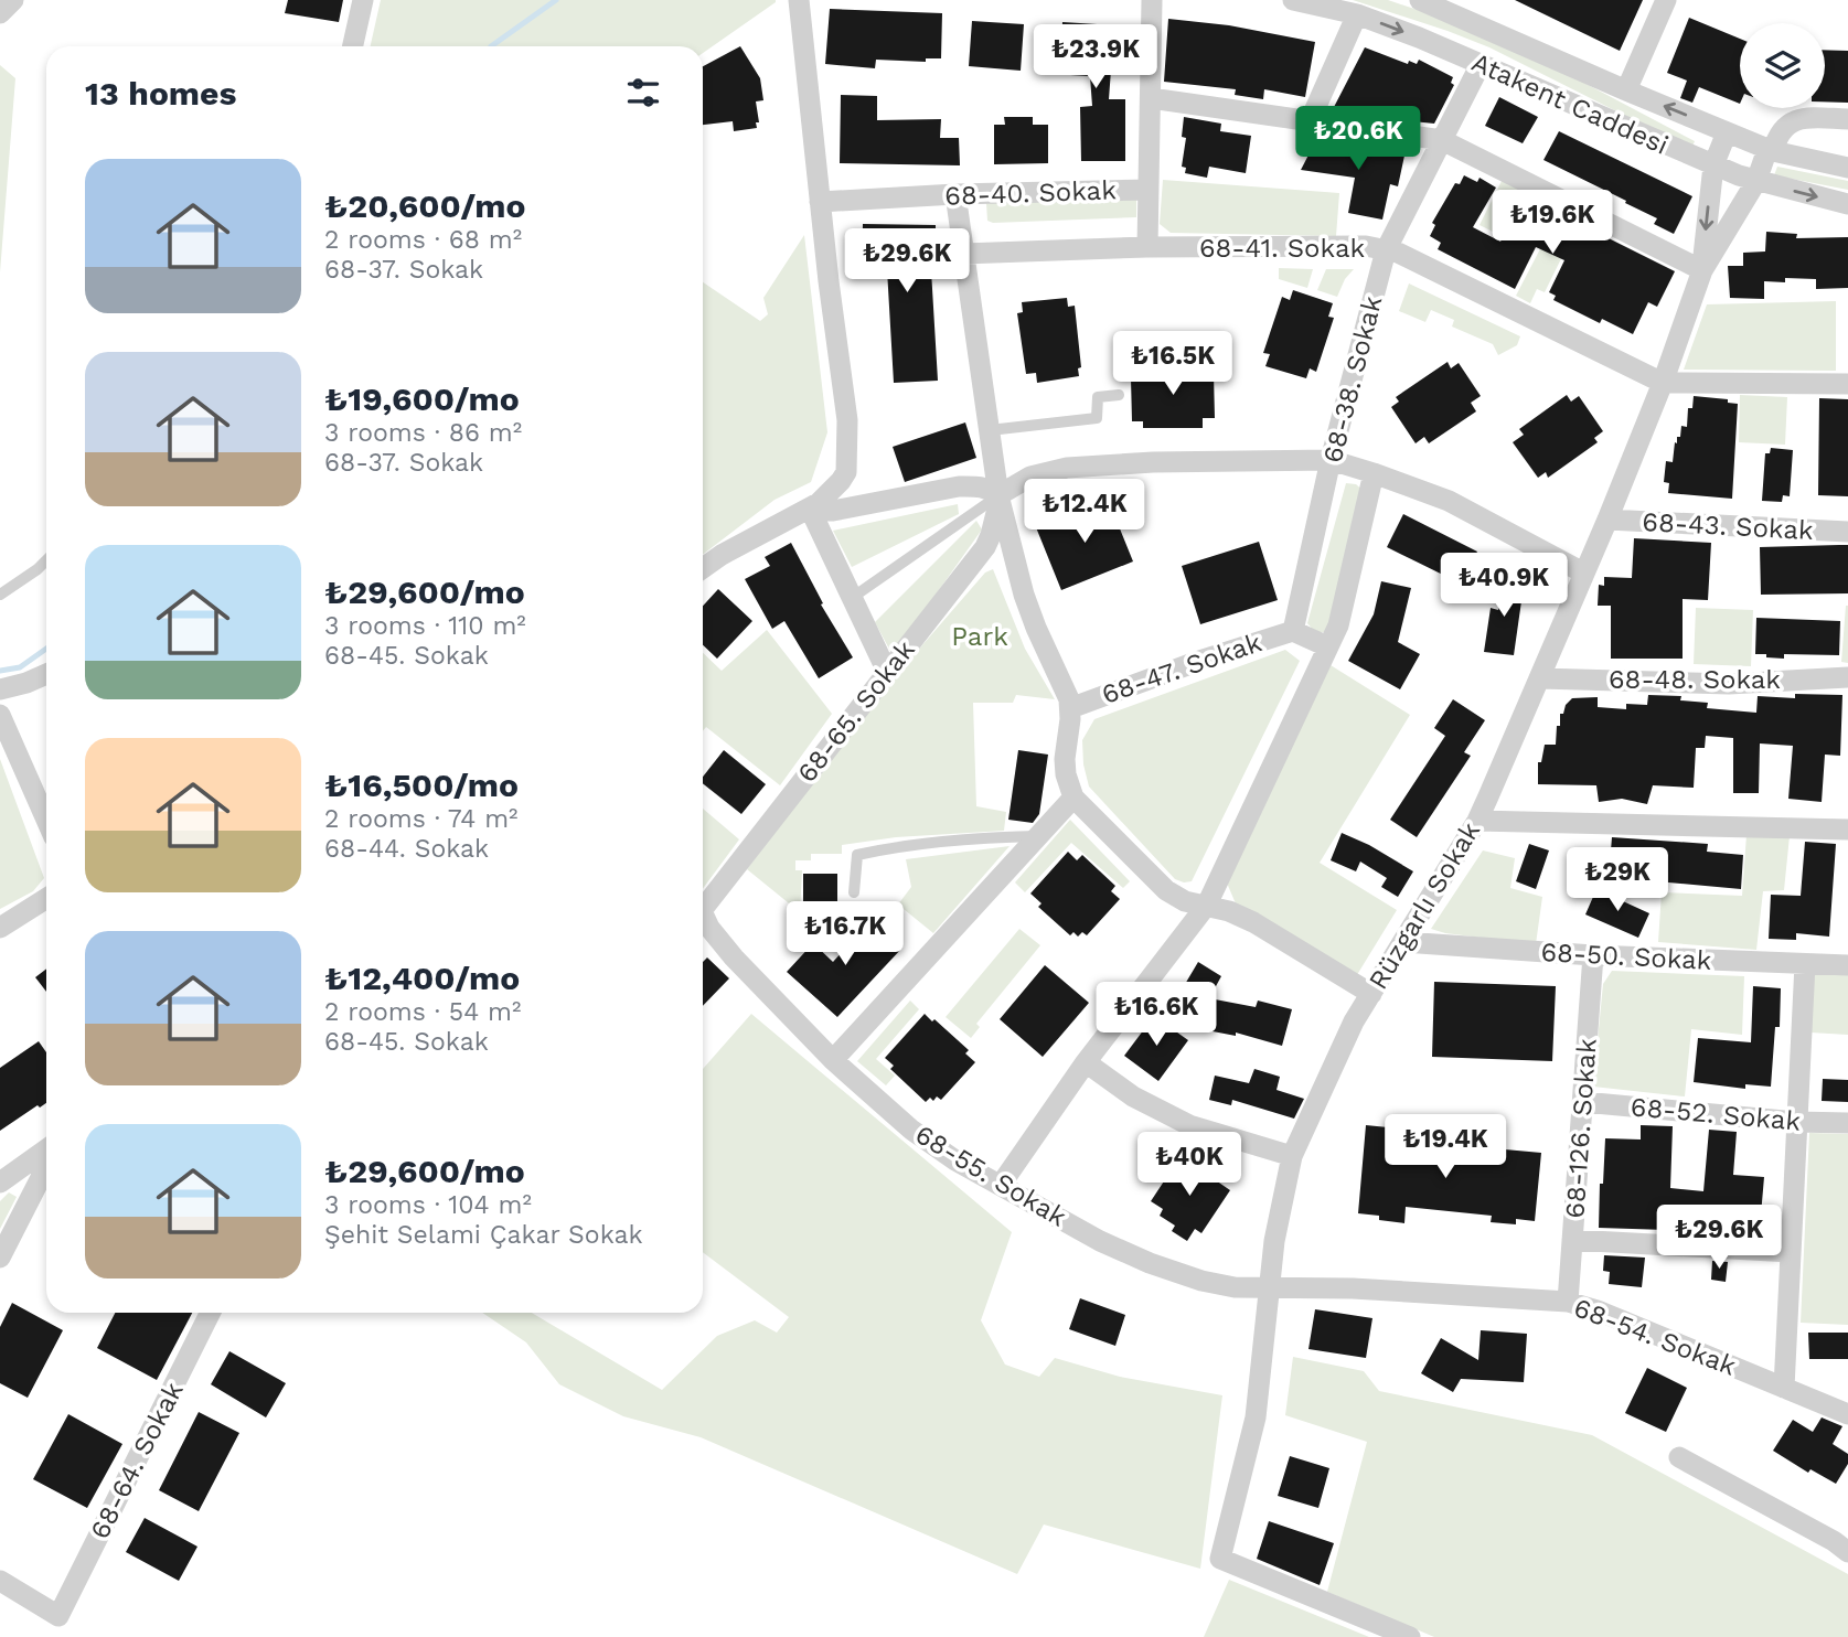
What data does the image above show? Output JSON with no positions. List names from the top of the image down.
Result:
{
  "streets": {
    "street": [
      "Atakent Caddesi",
      "68-40. Sokak",
      "68-41. Sokak",
      "68-38. Sokak",
      "68-43. Sokak",
      "68-47. Sokak",
      "68-48. Sokak",
      "68-65. Sokak",
      "Rüzgarlı Sokak",
      "68-50. Sokak",
      "68-52. Sokak",
      "68-126. Sokak",
      "68-55. Sokak",
      "68-54. Sokak",
      "68-64. Sokak"
    ]
  },
  "crossings": [
    ["Atakent Caddesi", "68-38. Sokak"],
    ["Atakent Caddesi", "Rüzgarlı Sokak"],
    ["68-41. Sokak", "68-38. Sokak"],
    ["68-41. Sokak", "Rüzgarlı Sokak"],
    ["68-38. Sokak", "68-47. Sokak"],
    ["68-38. Sokak", "68-55. Sokak"],
    ["68-43. Sokak", "Rüzgarlı Sokak"],
    ["68-48. Sokak", "Rüzgarlı Sokak"],
    ["Rüzgarlı Sokak", "68-50. Sokak"],
    ["Rüzgarlı Sokak", "68-55. Sokak"],
    ["Rüzgarlı Sokak", "68-54. Sokak"],
    ["68-50. Sokak", "68-126. Sokak"],
    ["68-52. Sokak", "68-126. Sokak"],
    ["68-126. Sokak", "68-54. Sokak"],
    ["68-55. Sokak", "68-54. Sokak"]
  ],
  "parks": ["Park"],
  "page": {
    "price": [
      "₺23.9K",
      "₺20.6K",
      "₺19.6K",
      "₺29.6K",
      "₺16.5K",
      "₺12.4K",
      "₺40.9K",
      "₺29K",
      "₺16.7K",
      "₺16.6K",
      "₺19.4K",
      "₺40K",
      "₺29.6K"
    ],
    "heading": "13 homes",
    "list": [
      {
        "name": "₺20,600/mo",
        "note": "2 rooms · 68 m² · 68-37. Sokak"
      },
      {
        "name": "₺19,600/mo",
        "note": "3 rooms · 86 m² · 68-37. Sokak"
      },
      {
        "name": "₺29,600/mo",
        "note": "3 rooms · 110 m² · 68-45. Sokak"
      },
      {
        "name": "₺16,500/mo",
        "note": "2 rooms · 74 m² · 68-44. Sokak"
      },
      {
        "name": "₺12,400/mo",
        "note": "2 rooms · 54 m² · 68-45. Sokak"
      },
      {
        "name": "₺29,600/mo",
        "note": "3 rooms · 104 m² · Şehit Selami Çakar Sokak"
      }
    ]
  }
}
